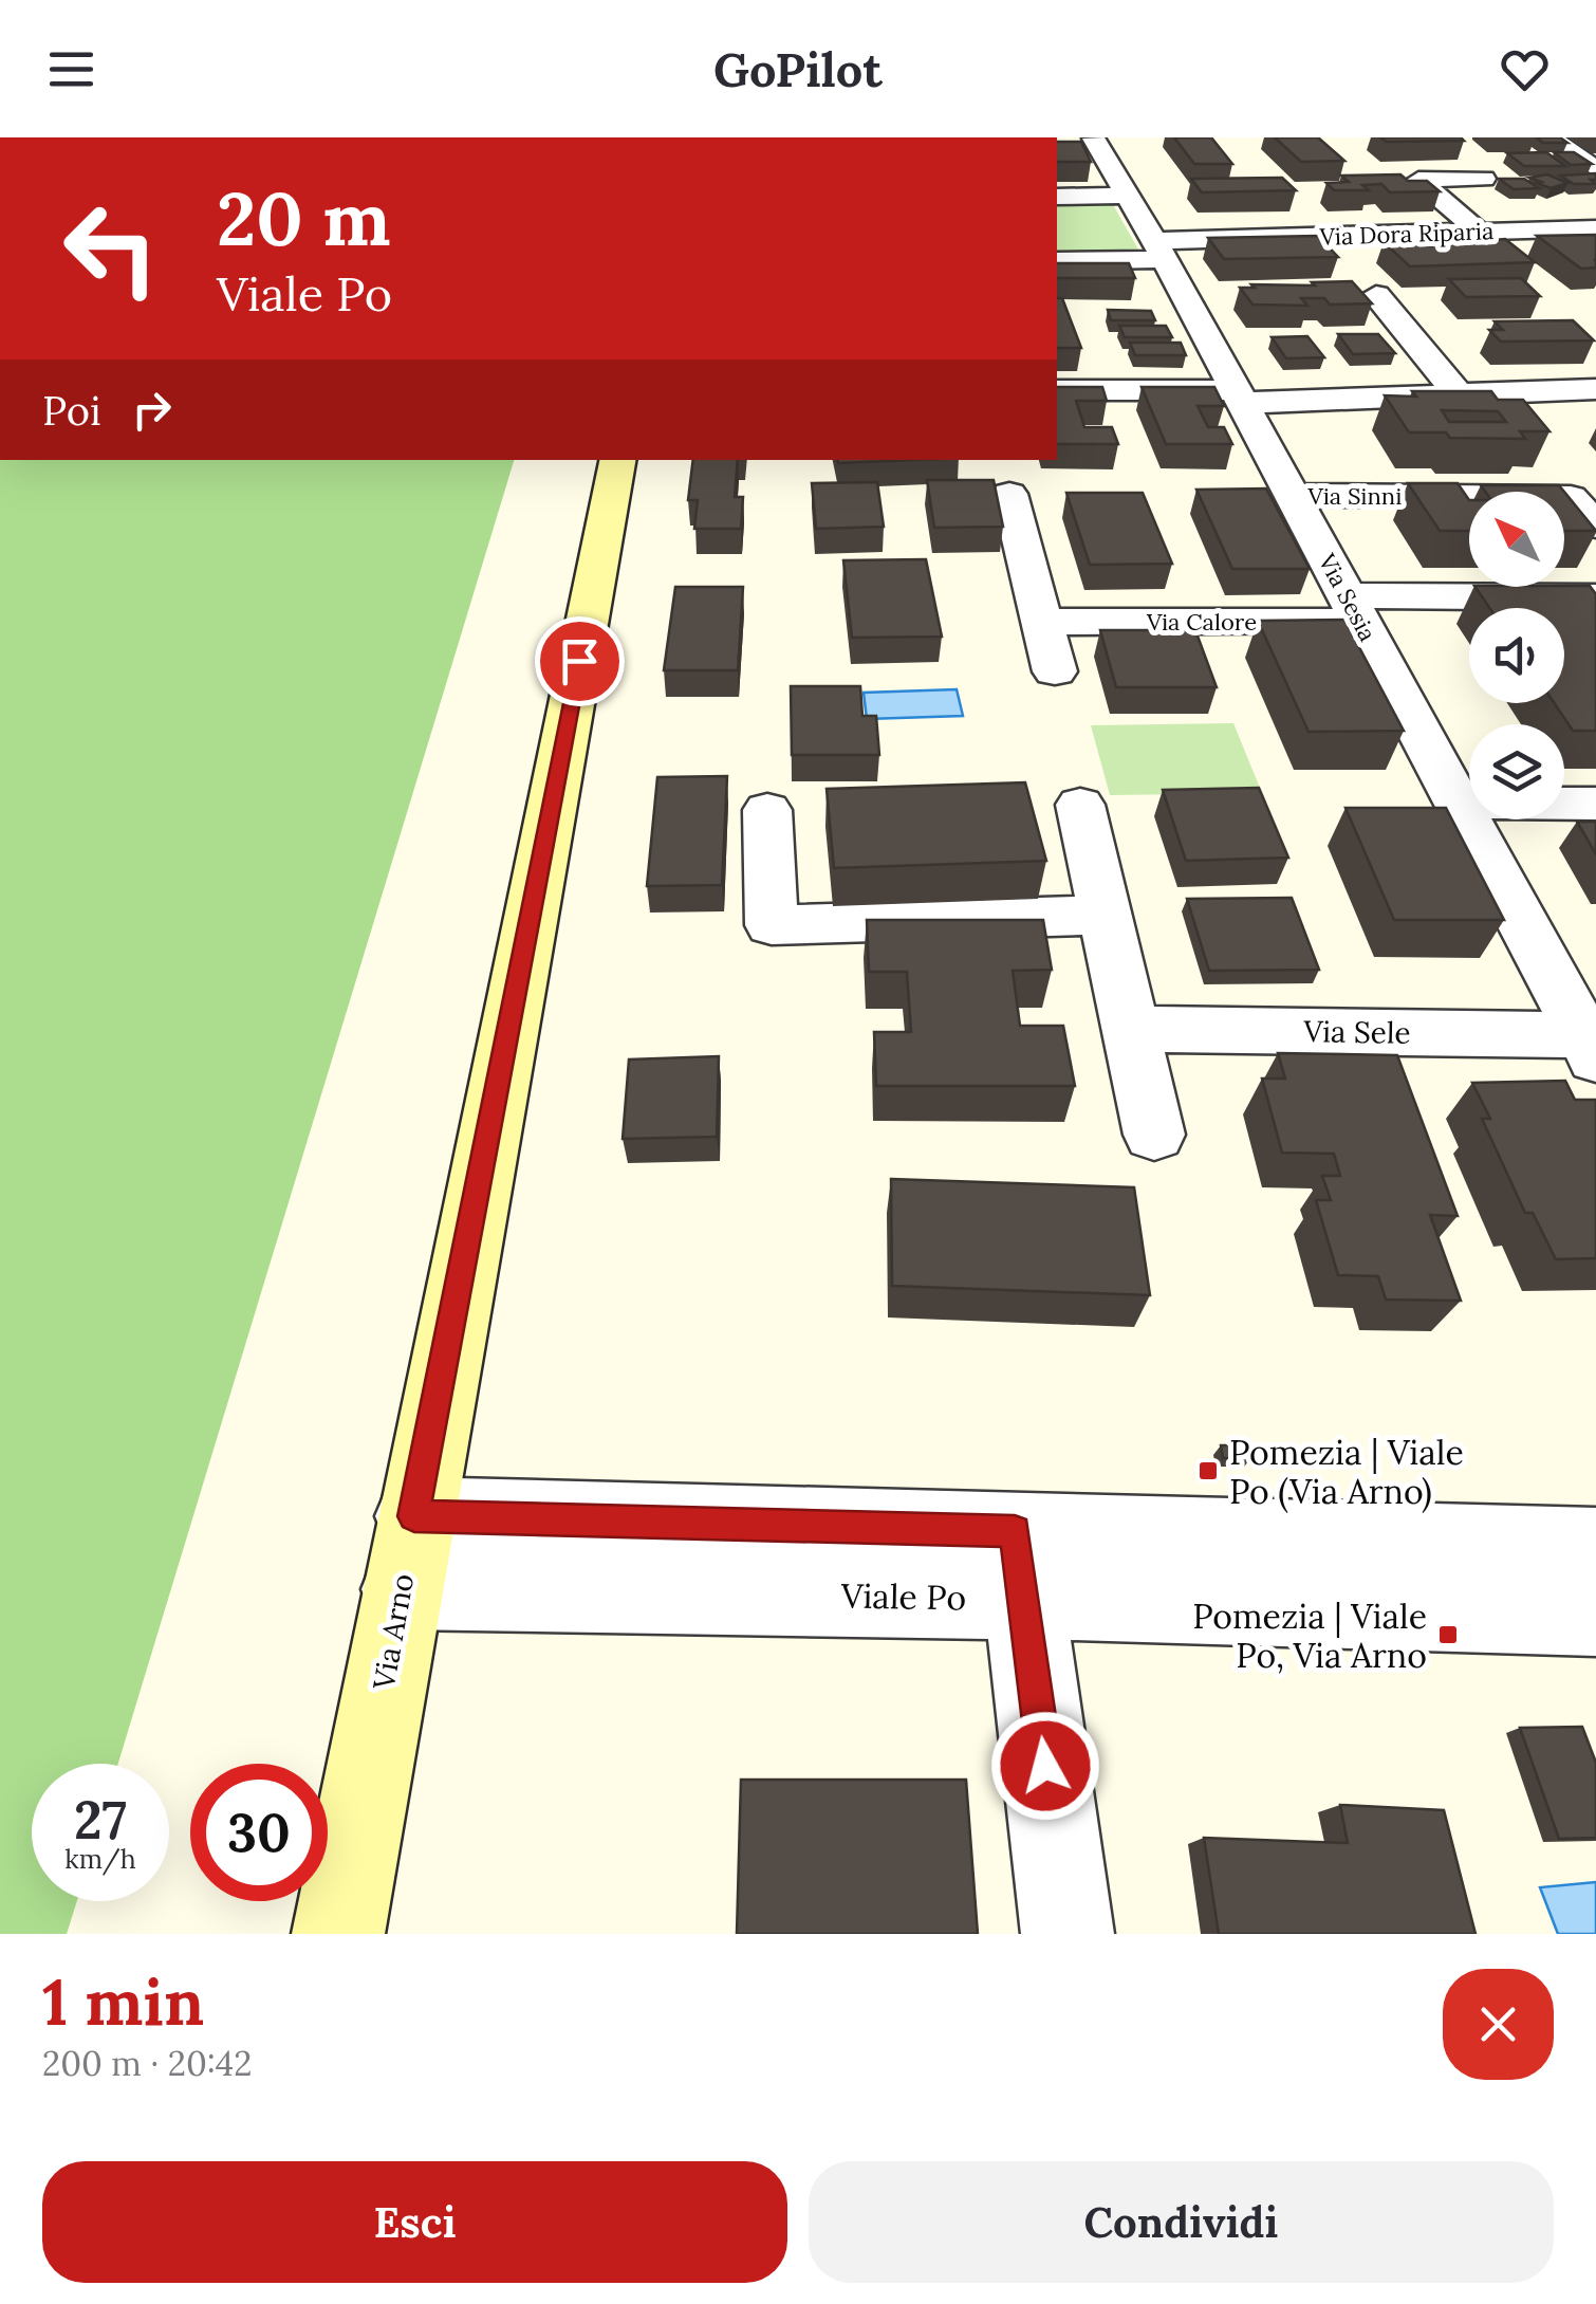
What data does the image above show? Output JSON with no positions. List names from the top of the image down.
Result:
{
  "streets": {
    "street": [
      "Via Dora Riparia",
      "Via Sinni",
      "Via Sesia",
      "Via Calore",
      "Via Sele",
      "Viale Po",
      "Via Arno"
    ]
  },
  "crossings": [
    ["Via Dora Riparia", "Via Sesia"],
    ["Via Sinni", "Via Sesia"],
    ["Via Sesia", "Via Calore"],
    ["Via Sesia", "Via Sele"],
    ["Viale Po", "Via Arno"]
  ],
  "places": {
    "transit": ["Pomezia | Viale Po (Via Arno)", "Pomezia | Viale Po, Via Arno"]
  },
  "north": "top left",
  "page": {
    "header": "GoPilot",
    "turn": ["20 m", "Viale Po"],
    "then": "Poi",
    "speed": "27 km/h",
    "limit": "30",
    "heading": ["1 min", "200 m · 20:42"],
    "buttons": ["Esci", "Condividi"]
  }
}
